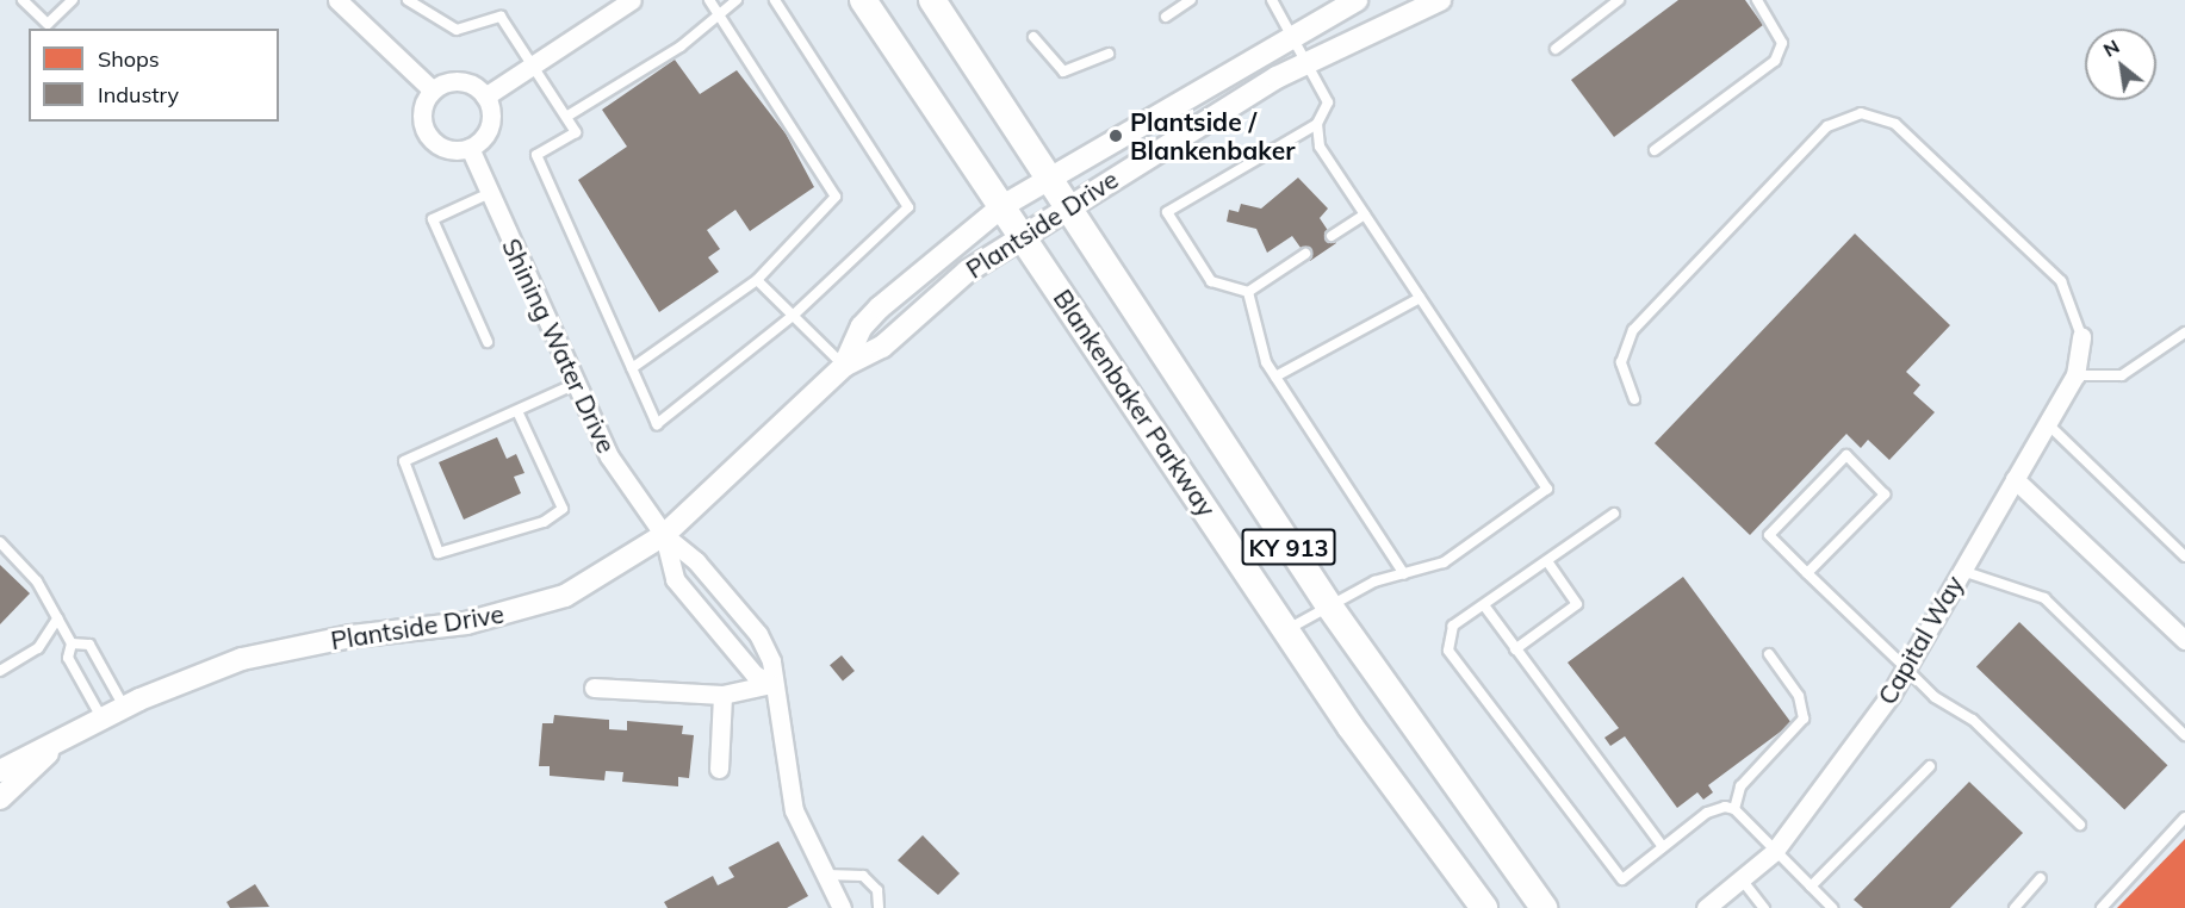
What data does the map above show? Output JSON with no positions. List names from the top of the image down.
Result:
{
  "streets": {
    "main road": ["Blankenbaker Parkway", "KY 913"],
    "street": ["Plantside Drive", "Shining Water Drive", "Capital Way"]
  },
  "crossings": [
    ["Plantside Drive", "Shining Water Drive"],
    ["Plantside Drive", "Blankenbaker Parkway"]
  ],
  "places": ["Plantside / Blankenbaker"],
  "legend": ["Shops", "Industry"],
  "north": "top left"
}
